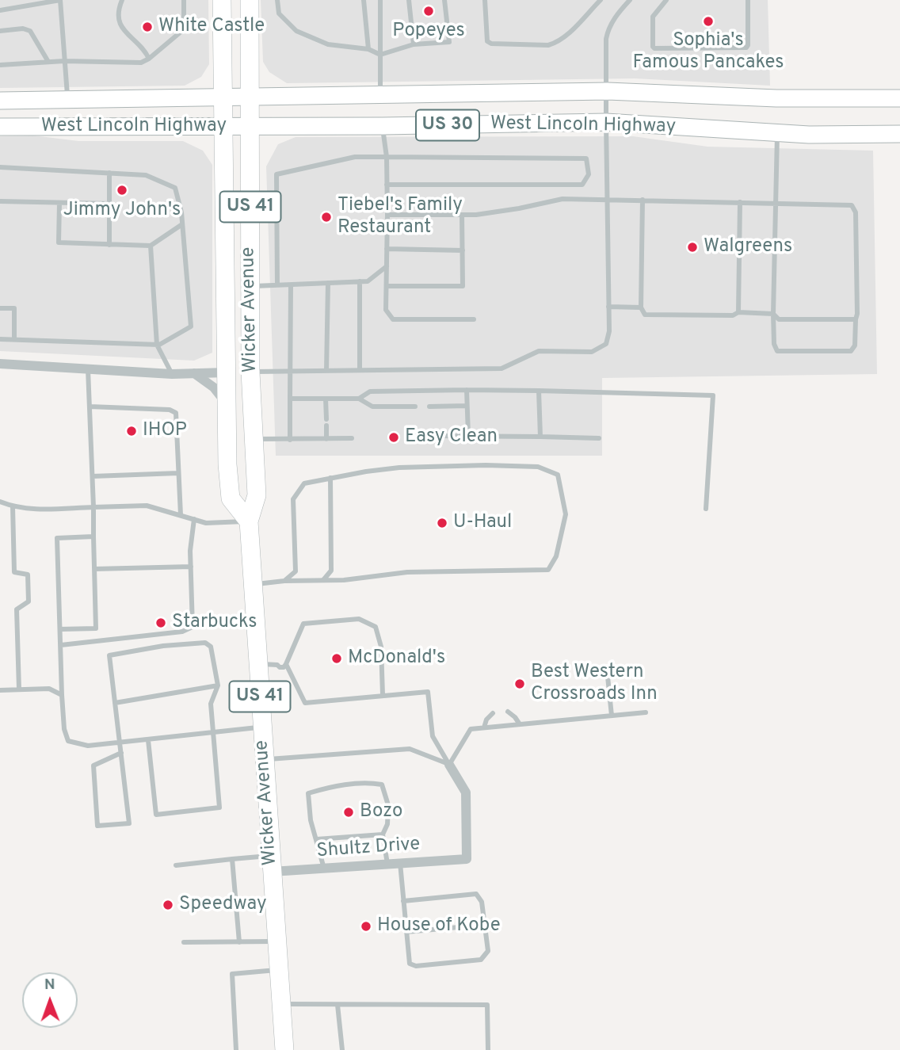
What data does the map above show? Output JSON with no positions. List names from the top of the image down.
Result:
{
  "streets": {
    "highway": ["US 41", "Wicker Avenue"],
    "main road": ["US 30", "West Lincoln Highway"],
    "street": ["Shultz Drive"]
  },
  "crossings": [
    ["West Lincoln Highway", "US 41"],
    ["West Lincoln Highway", "Wicker Avenue"],
    ["US 41", "Wicker Avenue"],
    ["Wicker Avenue", "Shultz Drive"]
  ],
  "places": [
    "Popeyes",
    "Sophia's Famous Pancakes",
    "White Castle",
    "Jimmy John's",
    "Tiebel's Family Restaurant",
    "Walgreens",
    "IHOP",
    "Easy Clean",
    "U-Haul",
    "Starbucks",
    "McDonald's",
    "Best Western Crossroads Inn",
    "Bozo",
    "Speedway",
    "House of Kobe"
  ],
  "north": "top"
}
